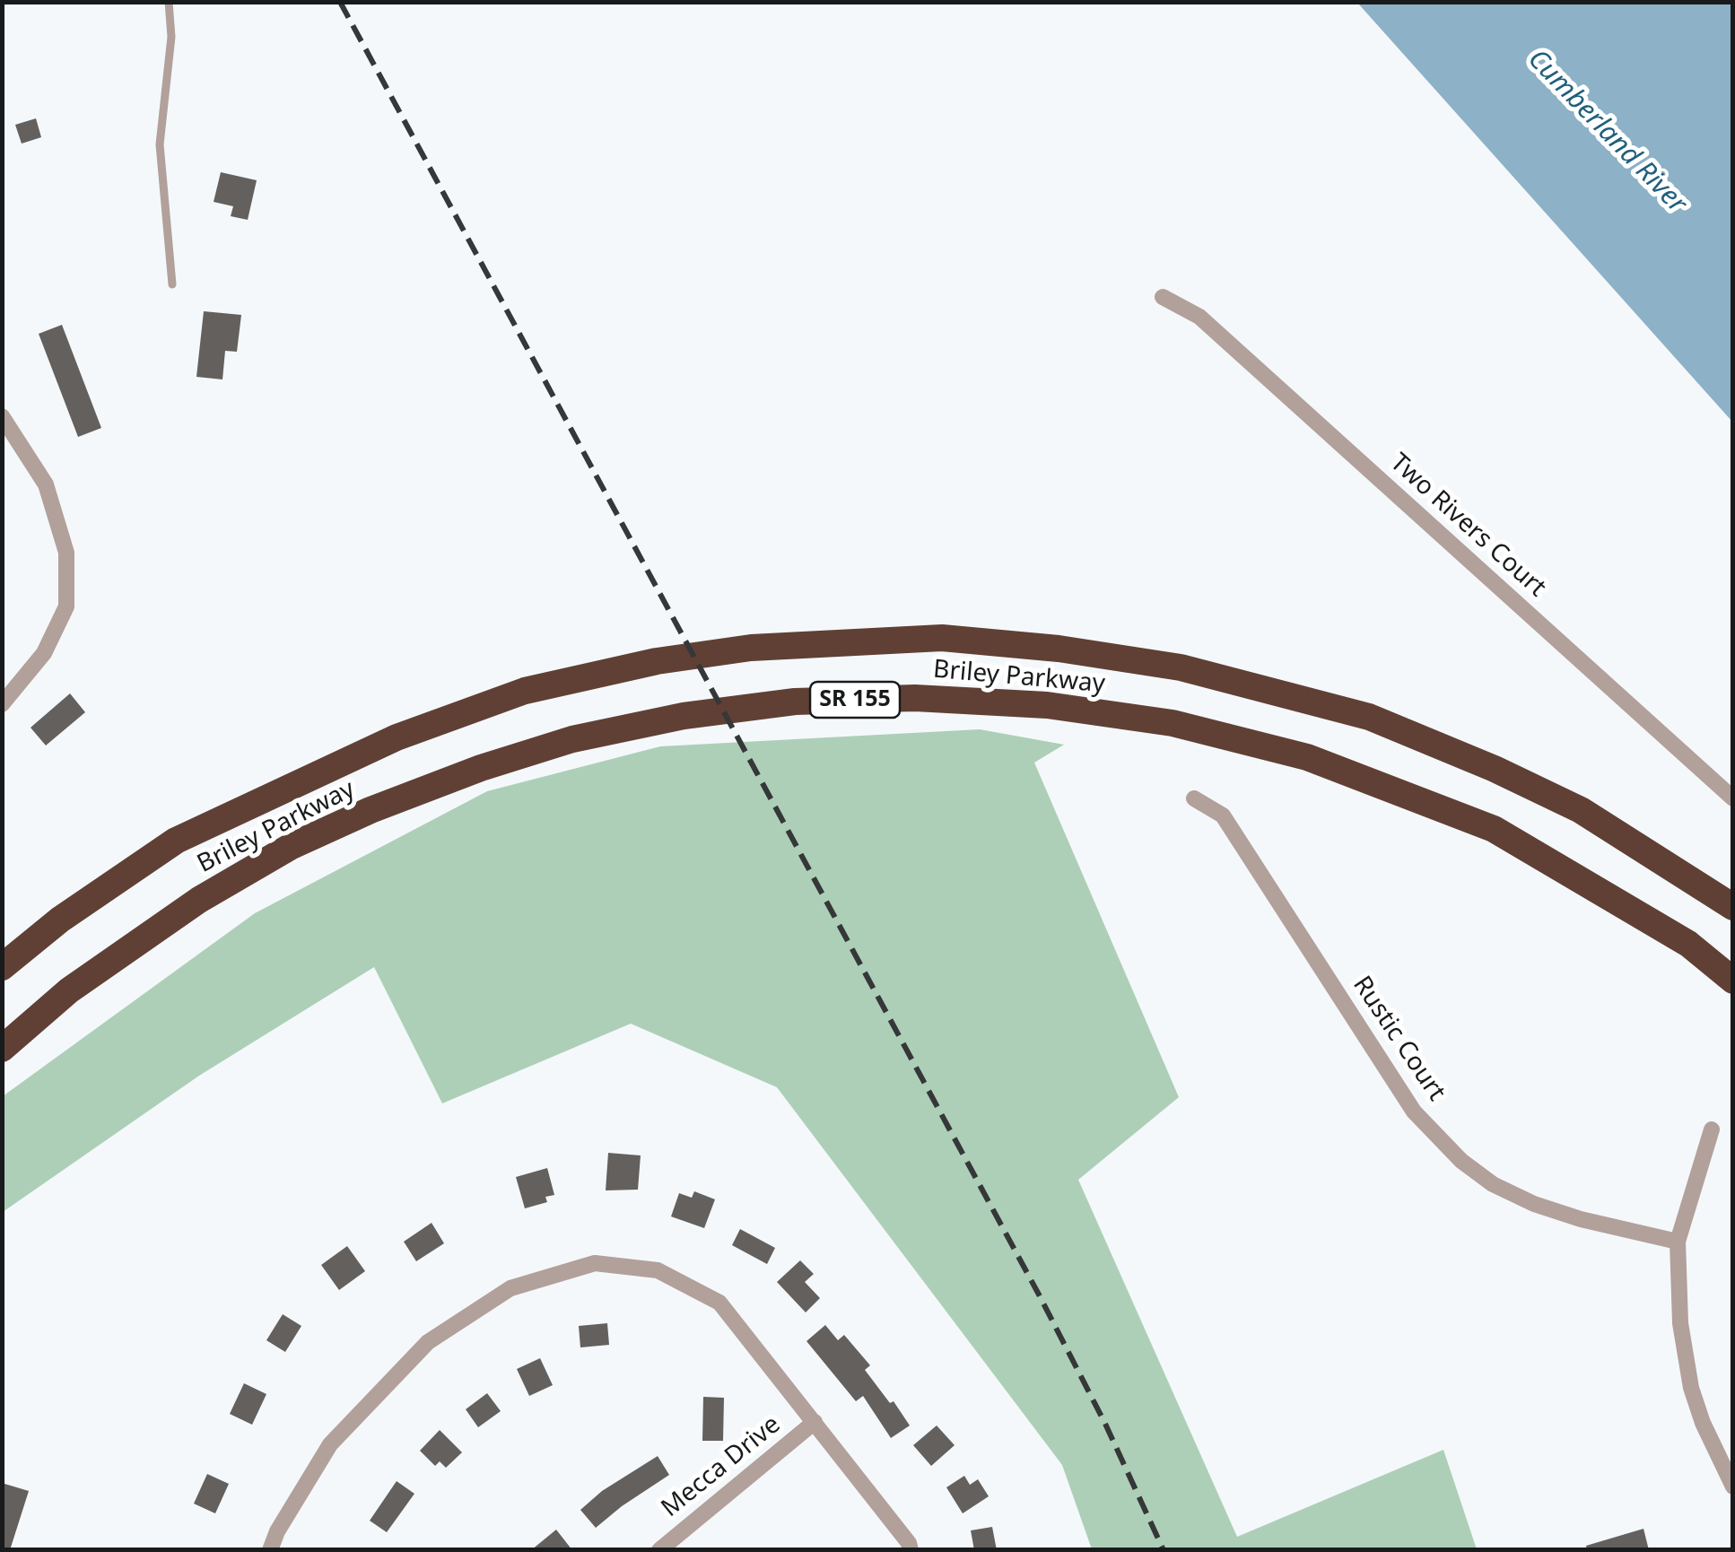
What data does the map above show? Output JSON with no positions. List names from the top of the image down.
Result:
{
  "streets": {
    "highway": ["Briley Parkway", "SR 155"],
    "street": ["Two Rivers Court", "Rustic Court", "Mecca Drive"]
  },
  "water": ["Cumberland River"]
}
